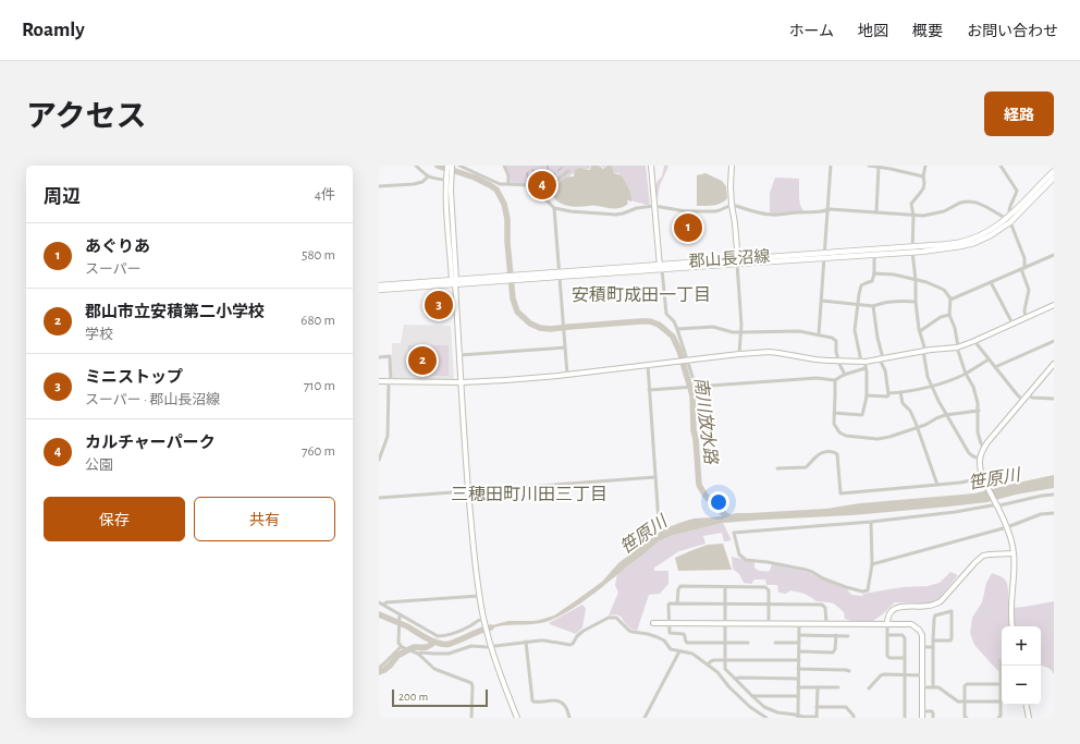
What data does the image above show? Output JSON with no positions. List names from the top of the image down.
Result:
{
  "streets": {
    "main road": ["郡山長沼線"]
  },
  "districts": ["安積町成田一丁目", "三穂田町川田三丁目"],
  "water": ["南川放水路", "笹原川"],
  "scale_bar": "200 m",
  "page": {
    "header": "Roamly",
    "nav": [
      "ホーム",
      "地図",
      "概要",
      "お問い合わせ"
    ],
    "title": "アクセス",
    "buttons": [
      "経路",
      ["保存", "共有"]
    ],
    "heading": ["周辺", "4件"],
    "pins": [
      "4",
      "1",
      "3",
      "2"
    ],
    "list": [
      {
        "mark": "1",
        "name": "あぐりあ",
        "note": "スーパー",
        "value": "580 m"
      },
      {
        "mark": "2",
        "name": "郡山市立安積第二小学校",
        "note": "学校",
        "value": "680 m"
      },
      {
        "mark": "3",
        "name": "ミニストップ",
        "note": "スーパー · 郡山長沼線",
        "value": "710 m"
      },
      {
        "mark": "4",
        "name": "カルチャーパーク",
        "note": "公園",
        "value": "760 m"
      }
    ],
    "map_buttons": ["+", "−"],
    "scale": "200 m"
  }
}
